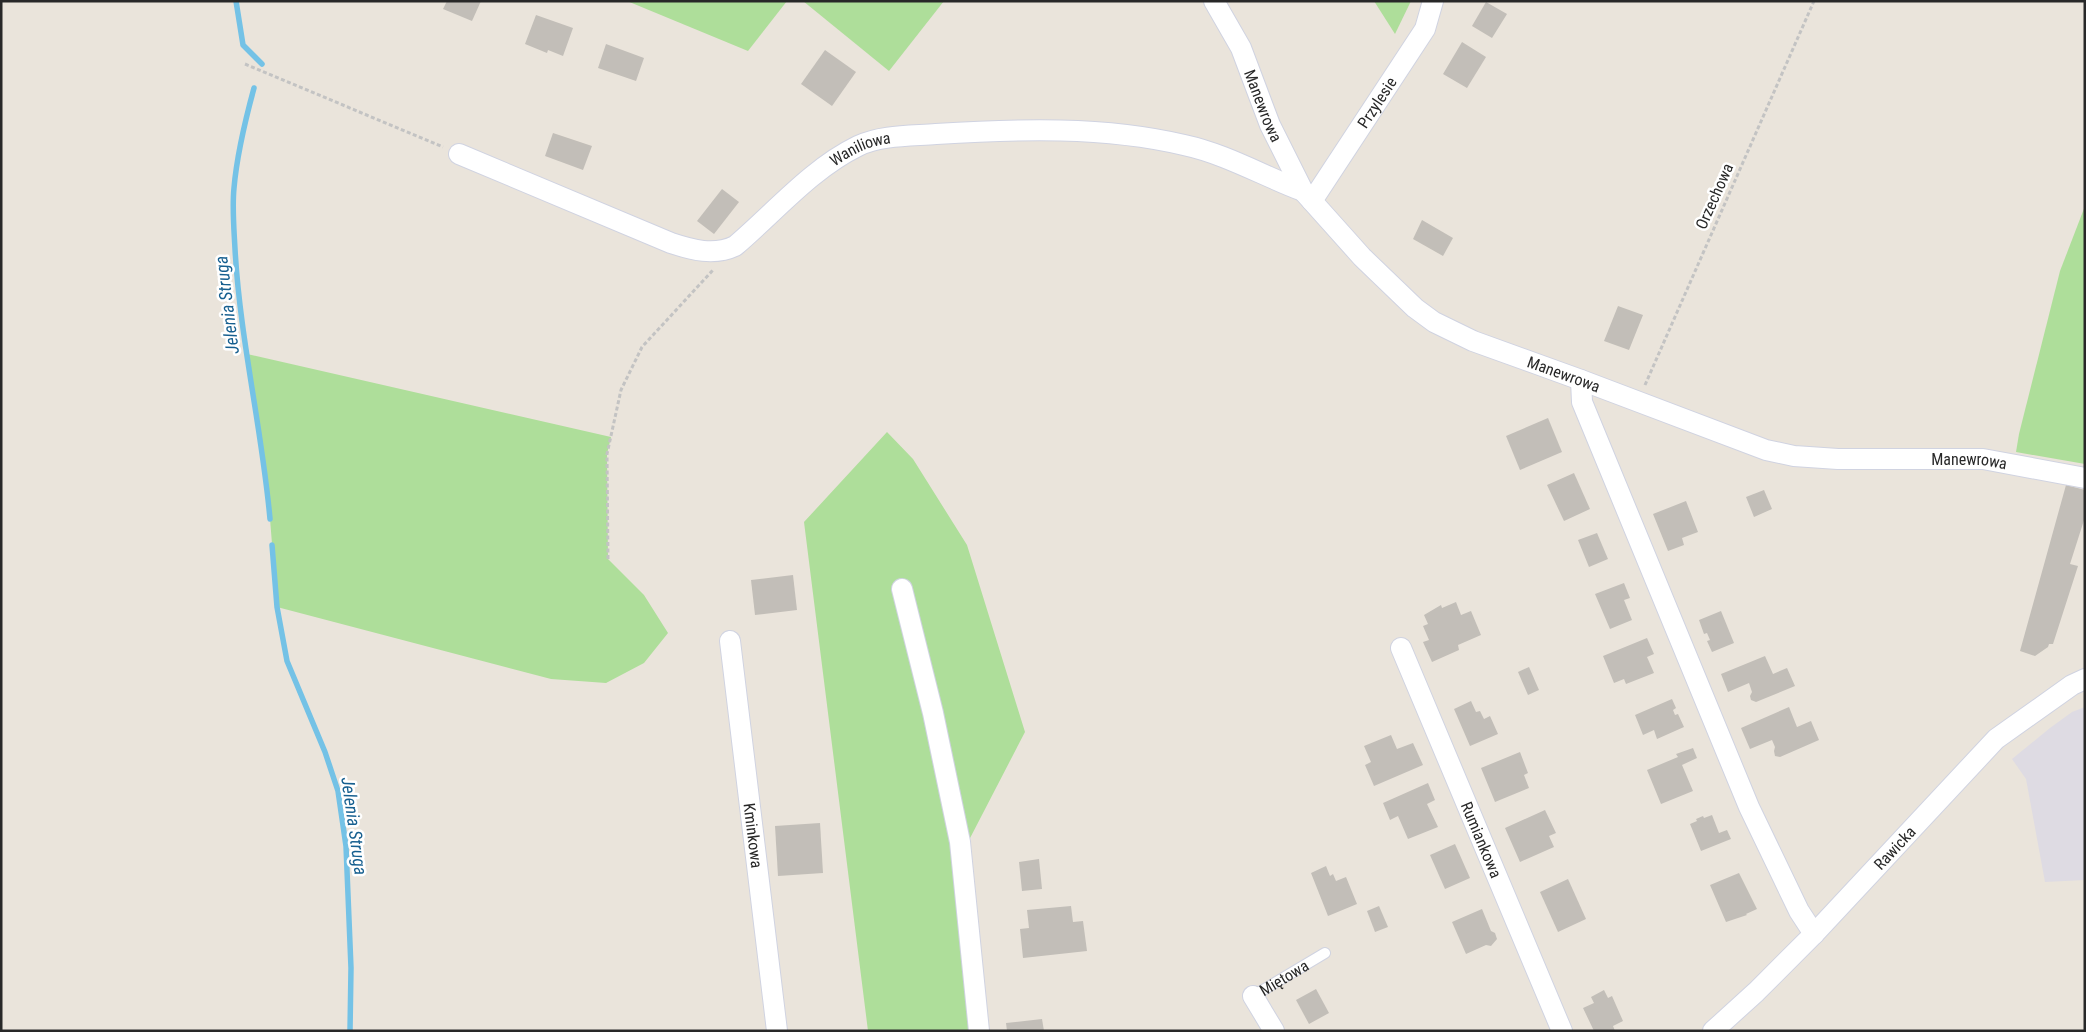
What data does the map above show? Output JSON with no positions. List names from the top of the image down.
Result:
{
  "streets": {
    "street": [
      "Przylesie",
      "Manewrowa",
      "Waniliowa",
      "Kminkowa",
      "Rumiankowa",
      "Rawicka",
      "Miętowa"
    ],
    "path": ["Orzechowa"]
  },
  "crossings": [
    ["Przylesie", "Manewrowa"],
    ["Przylesie", "Waniliowa"],
    ["Manewrowa", "Waniliowa"],
    ["Manewrowa", "Orzechowa"]
  ],
  "water": ["Jelenia Struga"]
}
